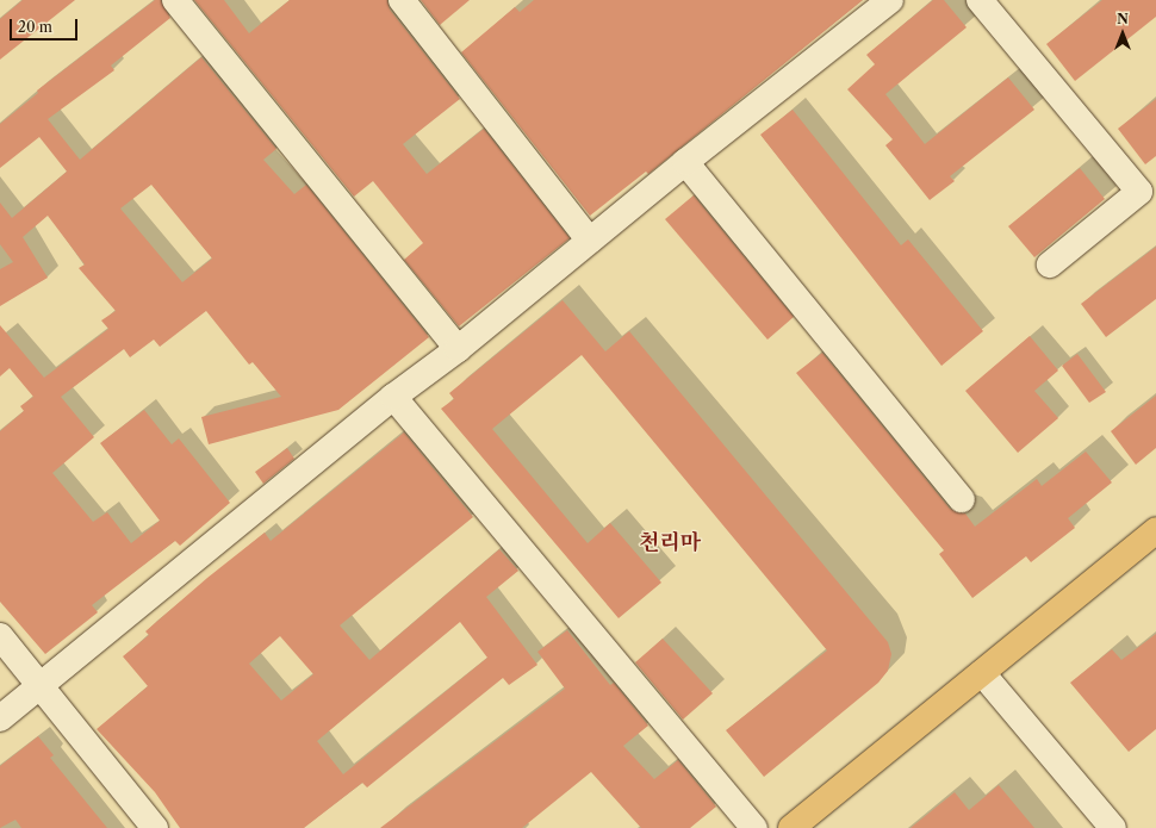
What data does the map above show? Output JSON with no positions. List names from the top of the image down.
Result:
{
  "districts": ["천리마"],
  "scale_bar": "20 m",
  "north": "top"
}
